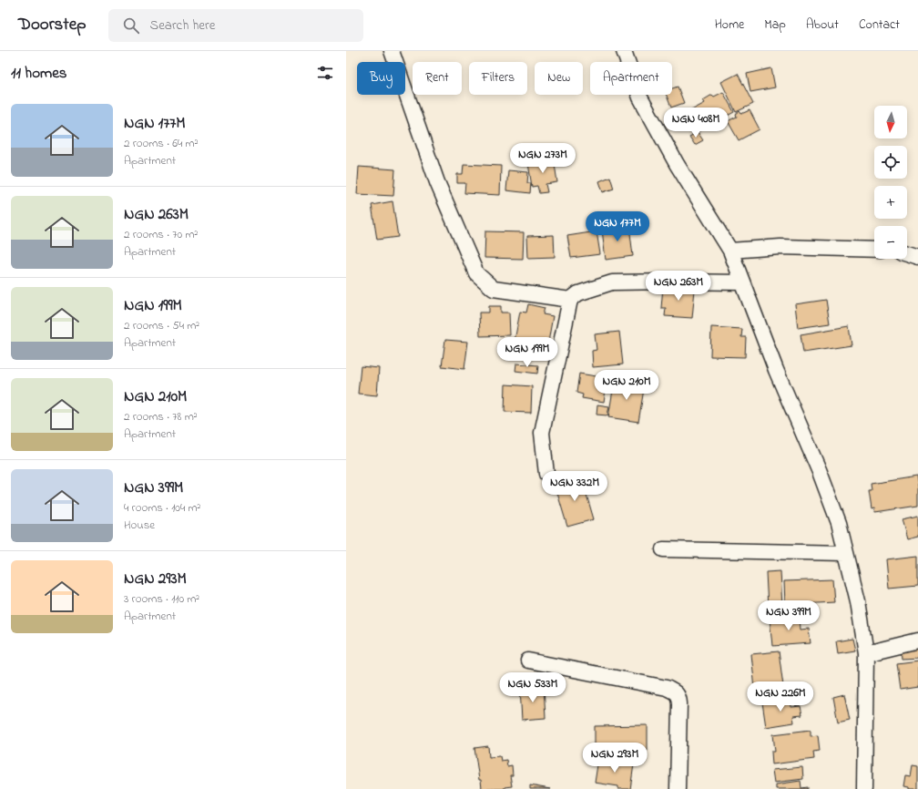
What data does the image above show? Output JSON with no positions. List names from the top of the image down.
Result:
{
  "north": "bottom",
  "page": {
    "header": "Doorstep",
    "search": "Search here",
    "nav": [
      "Home",
      "Map",
      "About",
      "Contact"
    ],
    "heading": "11 homes",
    "chip": [
      "Buy",
      "Rent",
      "Filters",
      "New",
      "Apartment"
    ],
    "list": [
      {
        "name": "NGN 177M",
        "note": "2 rooms · 64 m² · Apartment"
      },
      {
        "name": "NGN 263M",
        "note": "2 rooms · 70 m² · Apartment"
      },
      {
        "name": "NGN 199M",
        "note": "2 rooms · 54 m² · Apartment"
      },
      {
        "name": "NGN 210M",
        "note": "2 rooms · 78 m² · Apartment"
      },
      {
        "name": "NGN 399M",
        "note": "4 rooms · 104 m² · House"
      },
      {
        "name": "NGN 293M",
        "note": "3 rooms · 110 m² · Apartment"
      }
    ],
    "map_buttons": ["+", "−"],
    "price": [
      "NGN 408M",
      "NGN 273M",
      "NGN 177M",
      "NGN 263M",
      "NGN 199M",
      "NGN 210M",
      "NGN 332M",
      "NGN 399M",
      "NGN 533M",
      "NGN 226M",
      "NGN 293M"
    ]
  }
}
